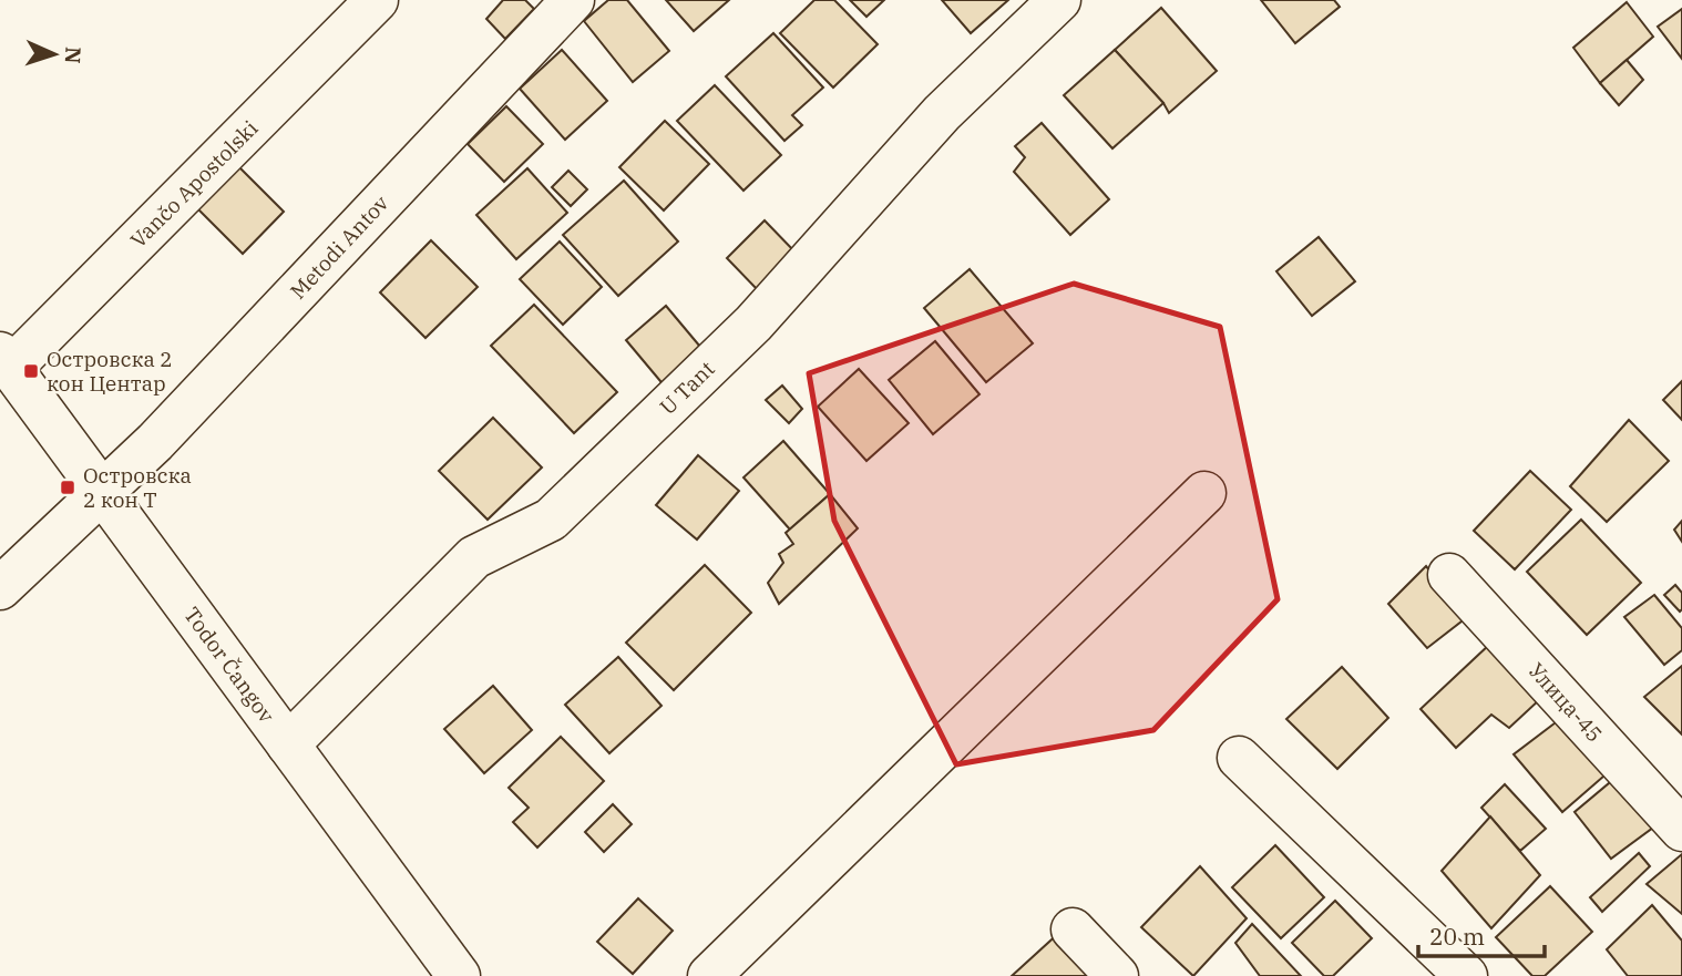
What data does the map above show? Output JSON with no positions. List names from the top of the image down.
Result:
{
  "streets": {
    "street": [
      "Vančo Apostolski",
      "Metodi Antov",
      "U Tant",
      "Todor Čangov",
      "Улица-45"
    ]
  },
  "crossings": [
    ["Vančo Apostolski", "Todor Čangov"],
    ["Metodi Antov", "Todor Čangov"],
    ["U Tant", "Todor Čangov"]
  ],
  "places": {
    "transit": ["Островска 2 кон Центар", "Островска 2 кон T"]
  },
  "scale_bar": "20 m",
  "north": "right"
}
